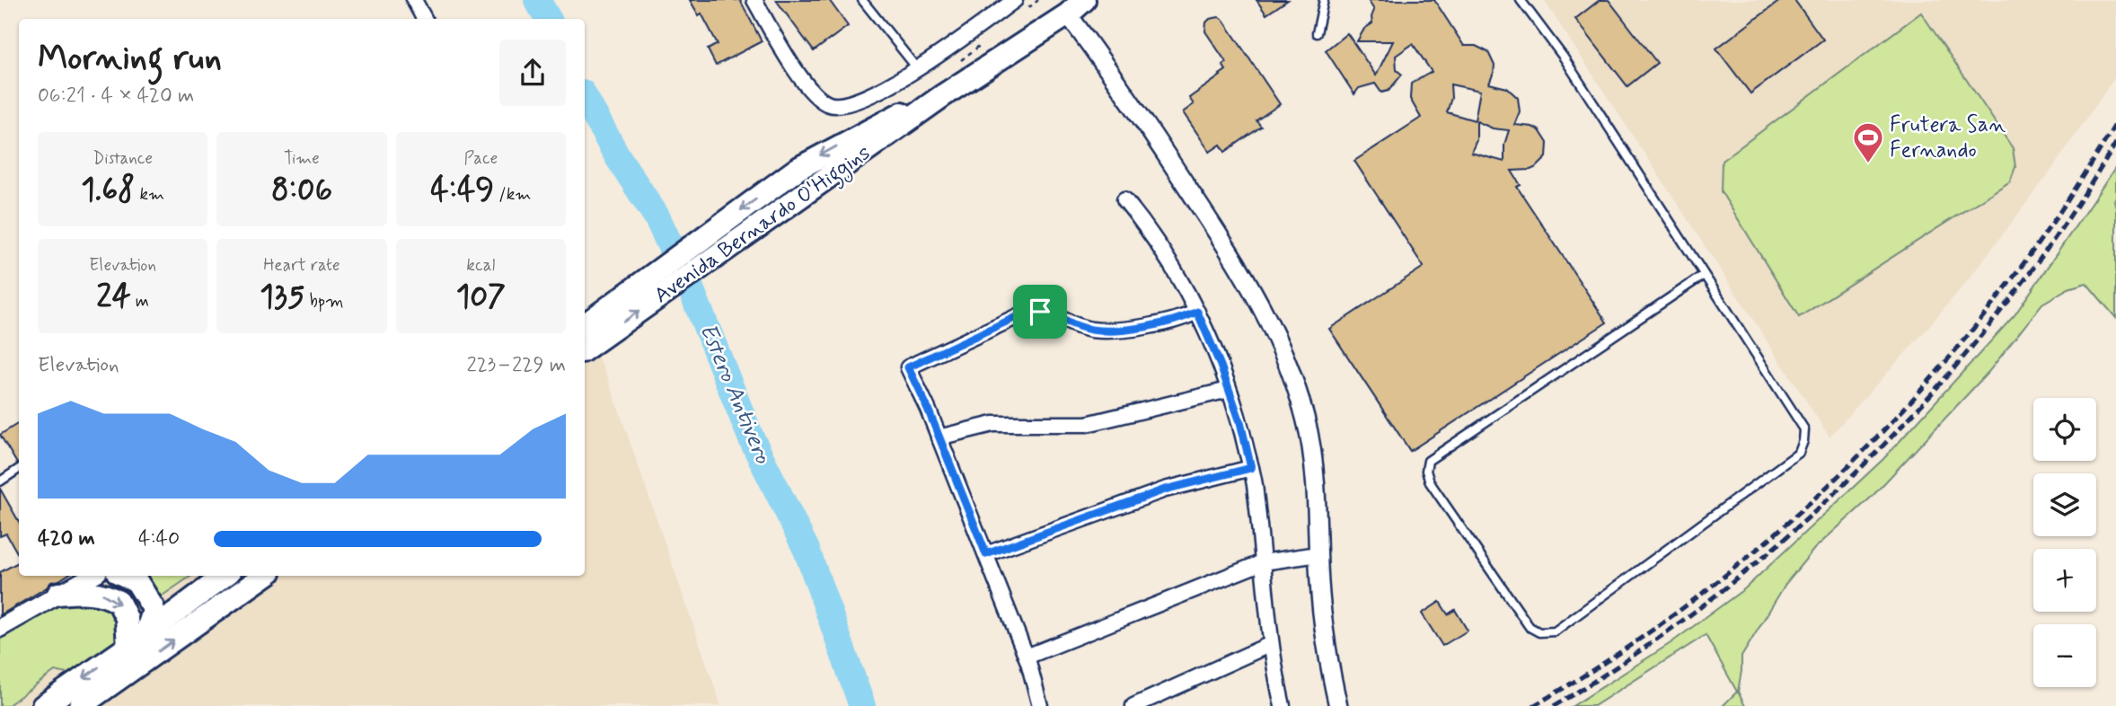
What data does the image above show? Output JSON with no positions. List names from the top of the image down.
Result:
{
  "streets": {
    "main road": ["Avenida Bernardo O'Higgins"]
  },
  "water": ["Estero Antivero"],
  "places": {
    "sports": ["Frutera San Fernando"]
  },
  "page": {
    "heading": ["Morning run", "06:21 · 4 × 420 m"],
    "stats": [
      ["Distance", "1.68 km"],
      ["Time", "8:06"],
      ["Pace", "4:49 /km"],
      ["Elevation", "24 m"],
      ["Heart rate", "135 bpm"],
      ["kcal", "107"]
    ],
    "chart": ["Elevation", "223–229 m"],
    "map_buttons": ["+", "−"],
    "list": [
      {
        "name": "420 m",
        "note": "4:40"
      }
    ]
  }
}
